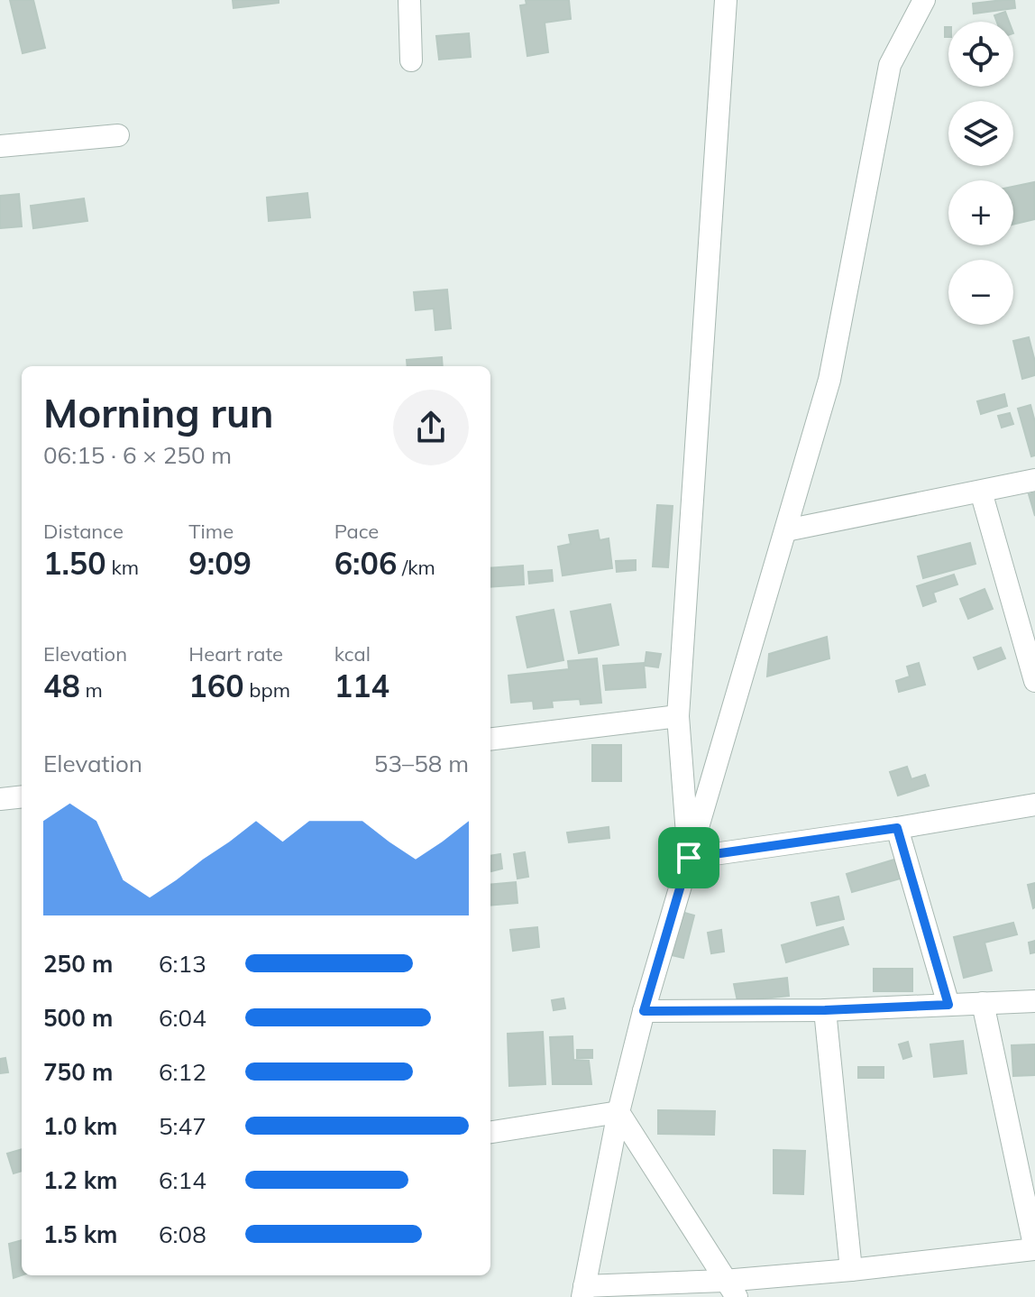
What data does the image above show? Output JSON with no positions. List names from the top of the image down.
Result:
{
  "page": {
    "map_buttons": ["+", "−"],
    "heading": ["Morning run", "06:15 · 6 × 250 m"],
    "stats": [
      ["Distance", "1.50 km"],
      ["Time", "9:09"],
      ["Pace", "6:06 /km"],
      ["Elevation", "48 m"],
      ["Heart rate", "160 bpm"],
      ["kcal", "114"]
    ],
    "chart": ["Elevation", "53–58 m"],
    "list": [
      {
        "name": "250 m",
        "note": "6:13"
      },
      {
        "name": "500 m",
        "note": "6:04"
      },
      {
        "name": "750 m",
        "note": "6:12"
      },
      {
        "name": "1.0 km",
        "note": "5:47"
      },
      {
        "name": "1.2 km",
        "note": "6:14"
      },
      {
        "name": "1.5 km",
        "note": "6:08"
      }
    ]
  }
}
